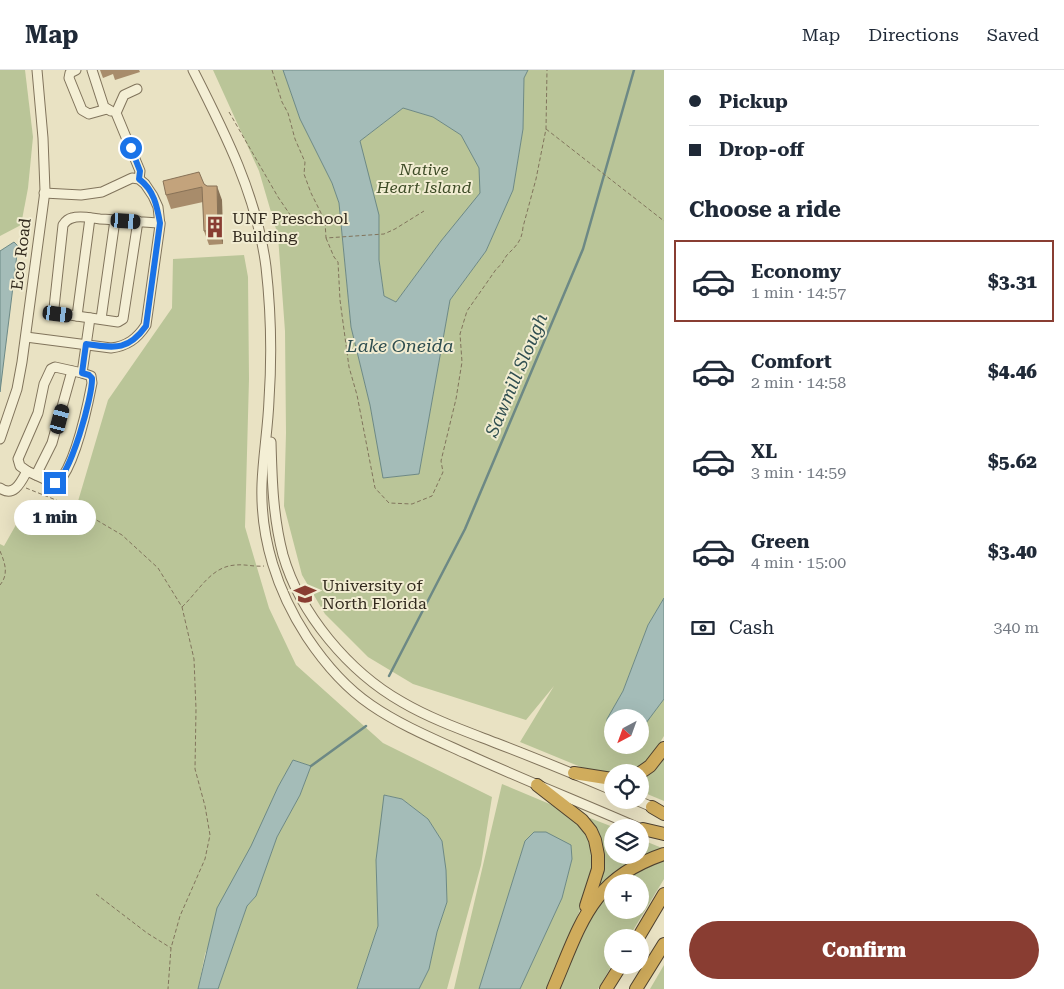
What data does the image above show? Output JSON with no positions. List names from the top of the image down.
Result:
{
  "streets": {
    "street": ["Eco Road"]
  },
  "water": ["Lake Oneida", "Sawmill Slough"],
  "parks": ["Native Heart Island"],
  "places": {
    "building": ["UNF Preschool Building"],
    "school or university": ["University of North Florida"]
  },
  "north": "bottom left",
  "page": {
    "header": "Map",
    "nav": ["Map", "Directions", "Saved"],
    "banner": ["Pickup", "Drop-off"],
    "heading": "Choose a ride",
    "list": [
      {
        "name": "Economy",
        "note": "1 min · 14:57",
        "value": "$3.31"
      },
      {
        "name": "Comfort",
        "note": "2 min · 14:58",
        "value": "$4.46"
      },
      {
        "name": "XL",
        "note": "3 min · 14:59",
        "value": "$5.62"
      },
      {
        "name": "Green",
        "note": "4 min · 15:00",
        "value": "$3.40"
      }
    ],
    "bubble": "1 min",
    "pay": ["Cash", "340 m"],
    "map_buttons": ["+", "−"],
    "buttons": "Confirm"
  }
}
